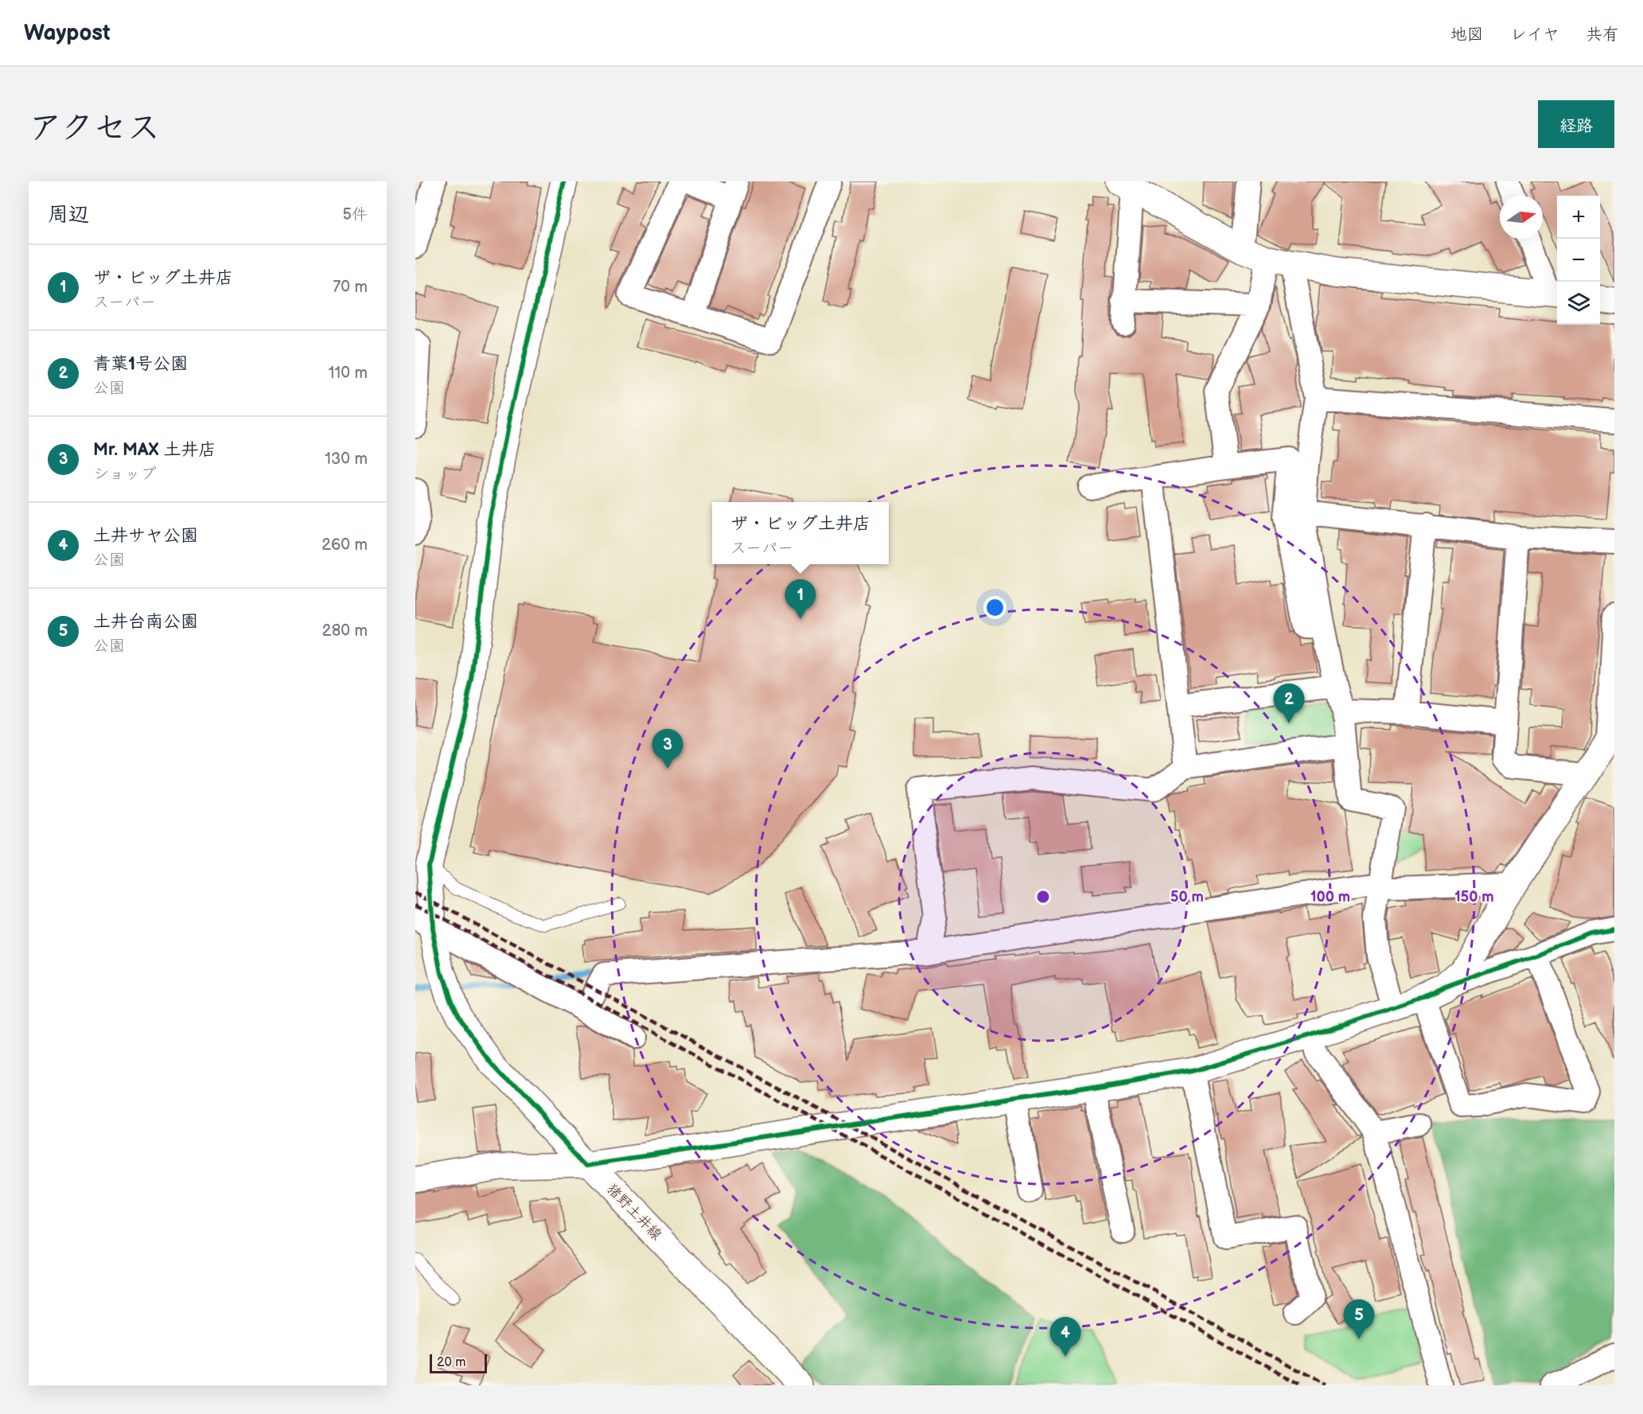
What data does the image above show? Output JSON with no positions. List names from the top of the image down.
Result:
{
  "streets": {
    "street": ["猪野土井線"]
  },
  "scale_bar": "20 m",
  "north": "right",
  "page": {
    "header": "Waypost",
    "nav": ["地図", "レイヤ", "共有"],
    "title": "アクセス",
    "buttons": "経路",
    "heading": ["周辺", "5件"],
    "map_buttons": ["+", "−"],
    "list": [
      {
        "mark": "1",
        "name": "ザ・ビッグ土井店",
        "note": "スーパー",
        "value": "70 m"
      },
      {
        "mark": "2",
        "name": "青葉1号公園",
        "note": "公園",
        "value": "110 m"
      },
      {
        "mark": "3",
        "name": "Mr. MAX 土井店",
        "note": "ショップ",
        "value": "130 m"
      },
      {
        "mark": "4",
        "name": "土井サヤ公園",
        "note": "公園",
        "value": "260 m"
      },
      {
        "mark": "5",
        "name": "土井台南公園",
        "note": "公園",
        "value": "280 m"
      }
    ],
    "popup": ["ザ・ビッグ土井店", "スーパー"],
    "pins": [
      "1",
      "2",
      "3",
      "5",
      "4"
    ],
    "scale": "20 m"
  },
  "rings": ["50 m", "100 m", "150 m"]
}
